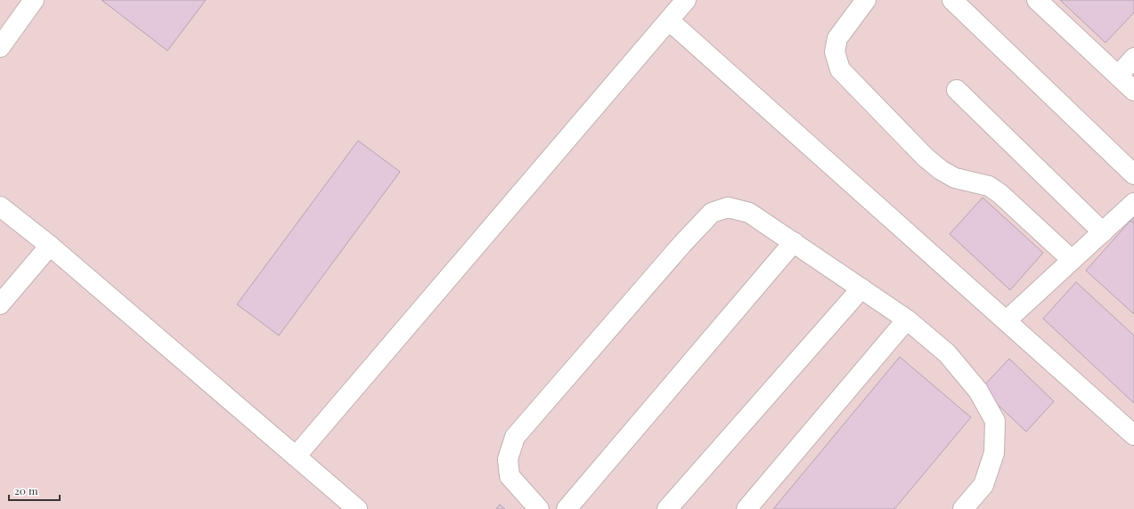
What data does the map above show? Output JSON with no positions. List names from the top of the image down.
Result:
{
  "scale_bar": "20 m"
}
